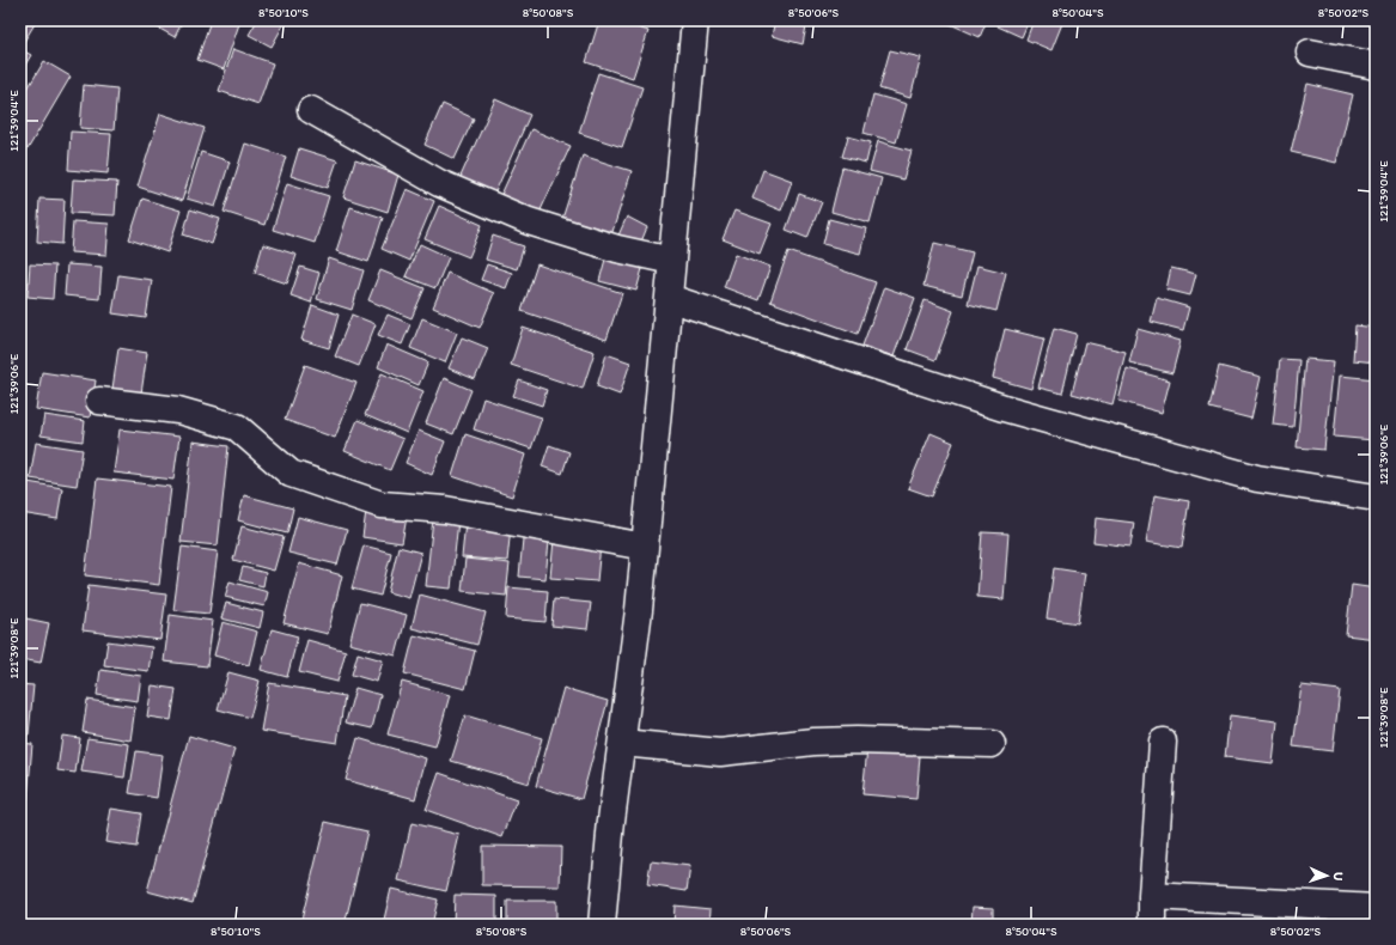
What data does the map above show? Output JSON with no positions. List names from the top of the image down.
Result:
{
  "north": "right",
  "coordinates": [
    "8°50'10\"S",
    "8°50'08\"S",
    "8°50'06\"S",
    "8°50'04\"S",
    "8°50'02\"S",
    "121°39'04\"E",
    "121°39'06\"E",
    "121°39'08\"E"
  ]
}
